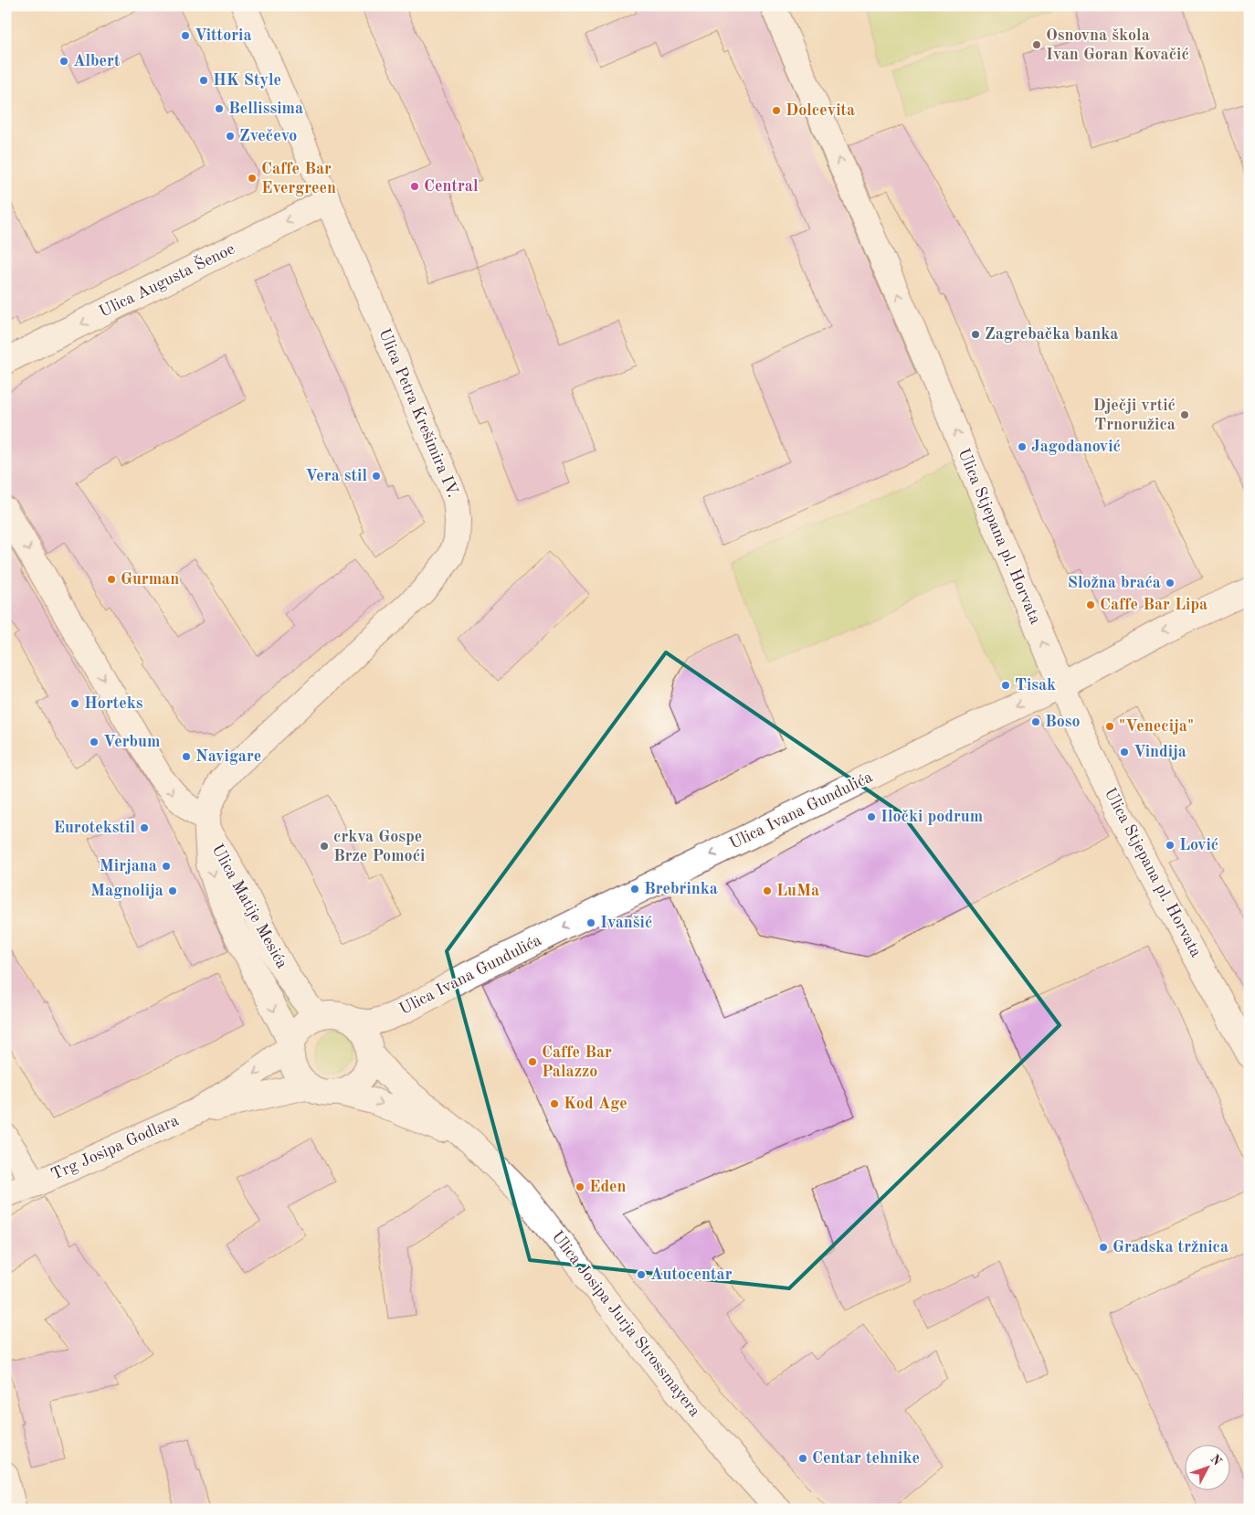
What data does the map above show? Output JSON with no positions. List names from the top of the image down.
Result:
{
  "streets": {
    "street": [
      "Ulica Augusta Šenoe",
      "Ulica Petra Krešimira IV.",
      "Ulica Stjepana pl. Horvata",
      "Ulica Ivana Gundulića",
      "Ulica Matije Mesića",
      "Trg Josipa Godlara",
      "Ulica Josipa Jurja Strossmayera"
    ]
  },
  "crossings": [
    ["Ulica Augusta Šenoe", "Ulica Petra Krešimira IV."],
    ["Ulica Petra Krešimira IV.", "Ulica Matije Mesića"],
    ["Ulica Stjepana pl. Horvata", "Ulica Ivana Gundulića"],
    ["Ulica Ivana Gundulića", "Ulica Matije Mesića"],
    ["Ulica Ivana Gundulića", "Trg Josipa Godlara"],
    ["Ulica Matije Mesića", "Trg Josipa Godlara"],
    ["Trg Josipa Godlara", "Ulica Josipa Jurja Strossmayera"]
  ],
  "one_way": ["Ulica Augusta Šenoe", "Ulica Stjepana pl. Horvata", "Ulica Ivana Gundulića"],
  "places": [
    "Vittoria",
    "Osnovna škola Ivan Goran Kovačić",
    "Albert",
    "HK Style",
    "Bellissima",
    "Dolcevita",
    "Zvečevo",
    "Caffe Bar Evergreen",
    "Central",
    "Zagrebačka banka",
    "Dječji vrtić Trnoružica",
    "Jagodanović",
    "Vera stil",
    "Gurman",
    "Složna braća",
    "Caffe Bar Lipa",
    "Tisak",
    "Horteks",
    "Boso",
    "\"Venecija\"",
    "Verbum",
    "Vindija",
    "Navigare",
    "Iločki podrum",
    "Eurotekstil",
    "Lović",
    "crkva Gospe Brze Pomoći",
    "Mirjana",
    "Brebrinka",
    "Magnolija",
    "LuMa",
    "Ivanšić",
    "Caffe Bar Palazzo",
    "Kod Age",
    "Eden",
    "Gradska tržnica",
    "Autocentar",
    "Centar tehnike"
  ],
  "north": "top right"
}
